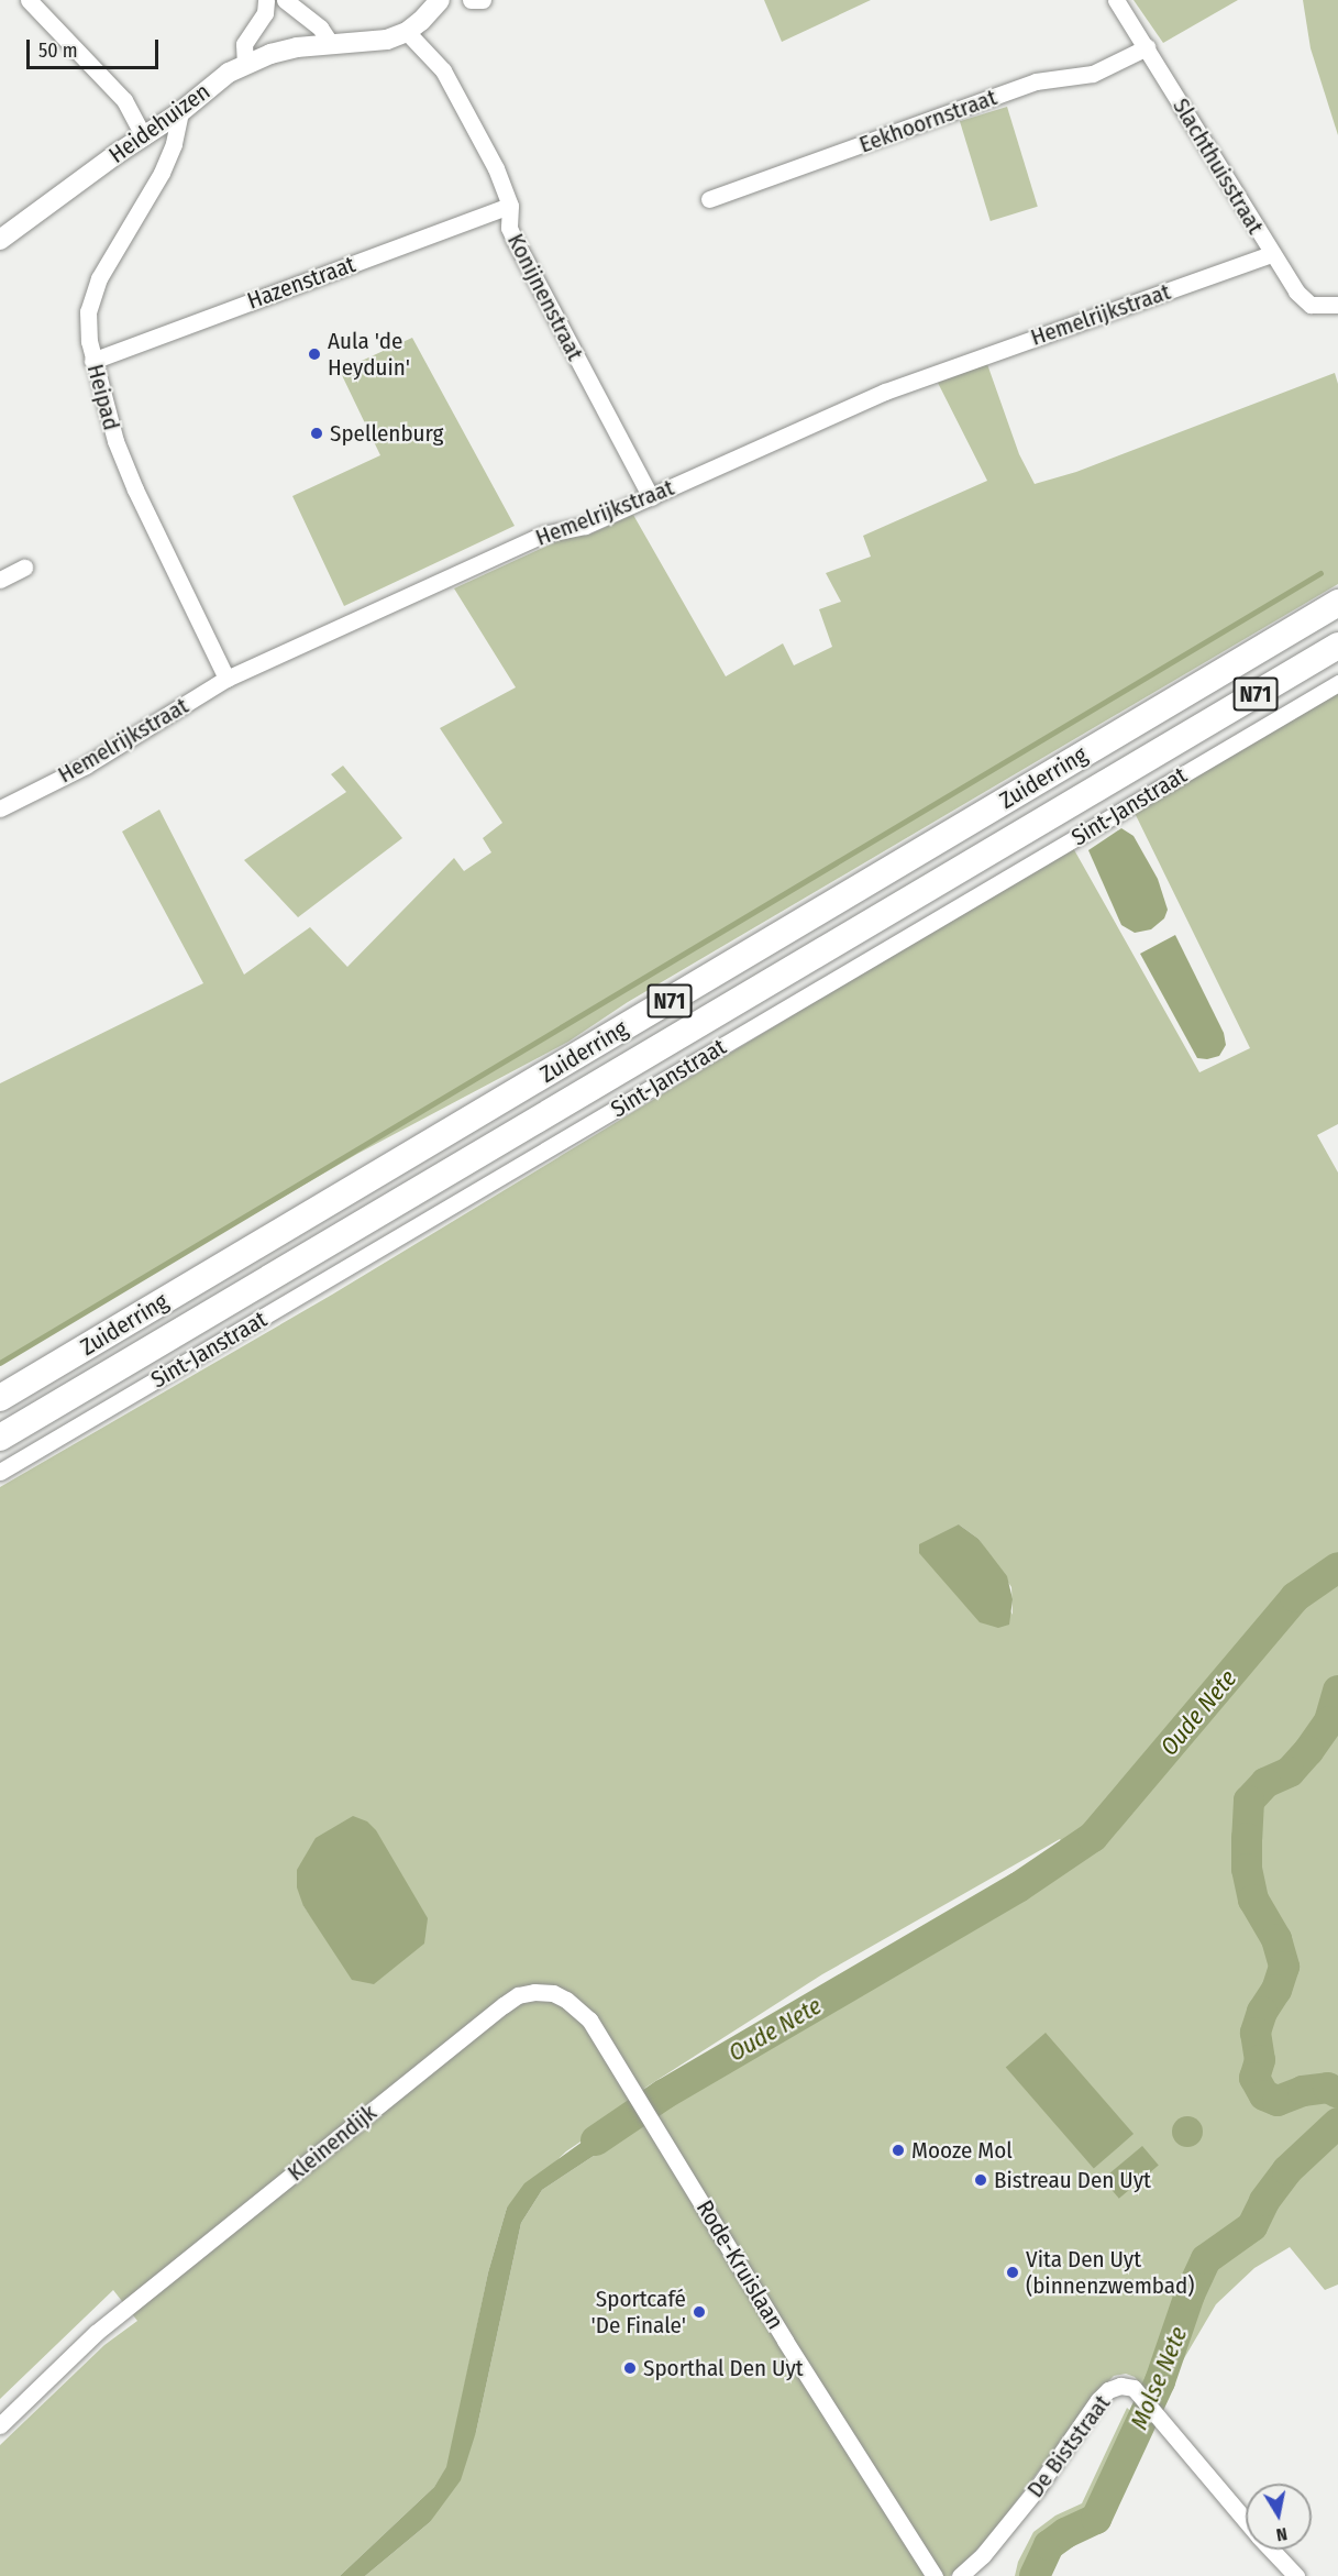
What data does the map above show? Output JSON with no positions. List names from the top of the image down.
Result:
{
  "streets": {
    "highway": ["N71", "Zuiderring"],
    "street": [
      "Eekhoornstraat",
      "Heidehuizen",
      "Slachthuisstraat",
      "Hazenstraat",
      "Konijnenstraat",
      "Hemelrijkstraat",
      "Heipad",
      "Sint-Janstraat",
      "Kleinendijk",
      "Rode-Kruislaan",
      "De Biststraat"
    ]
  },
  "crossings": [
    ["Eekhoornstraat", "Slachthuisstraat"],
    ["Heidehuizen", "Konijnenstraat"],
    ["Heidehuizen", "Heipad"],
    ["Slachthuisstraat", "Hemelrijkstraat"],
    ["Hazenstraat", "Konijnenstraat"],
    ["Hazenstraat", "Heipad"],
    ["Konijnenstraat", "Hemelrijkstraat"],
    ["Hemelrijkstraat", "Heipad"],
    ["Kleinendijk", "Rode-Kruislaan"]
  ],
  "water": ["Oude Nete", "Molse Nete"],
  "places": [
    "Aula 'de Heyduin'",
    "Spellenburg",
    "Mooze Mol",
    "Bistreau Den Uyt",
    "Vita Den Uyt (binnenzwembad)",
    "Sportcafé 'De Finale'",
    "Sporthal Den Uyt"
  ],
  "scale_bar": "50 m",
  "north": "bottom"
}
